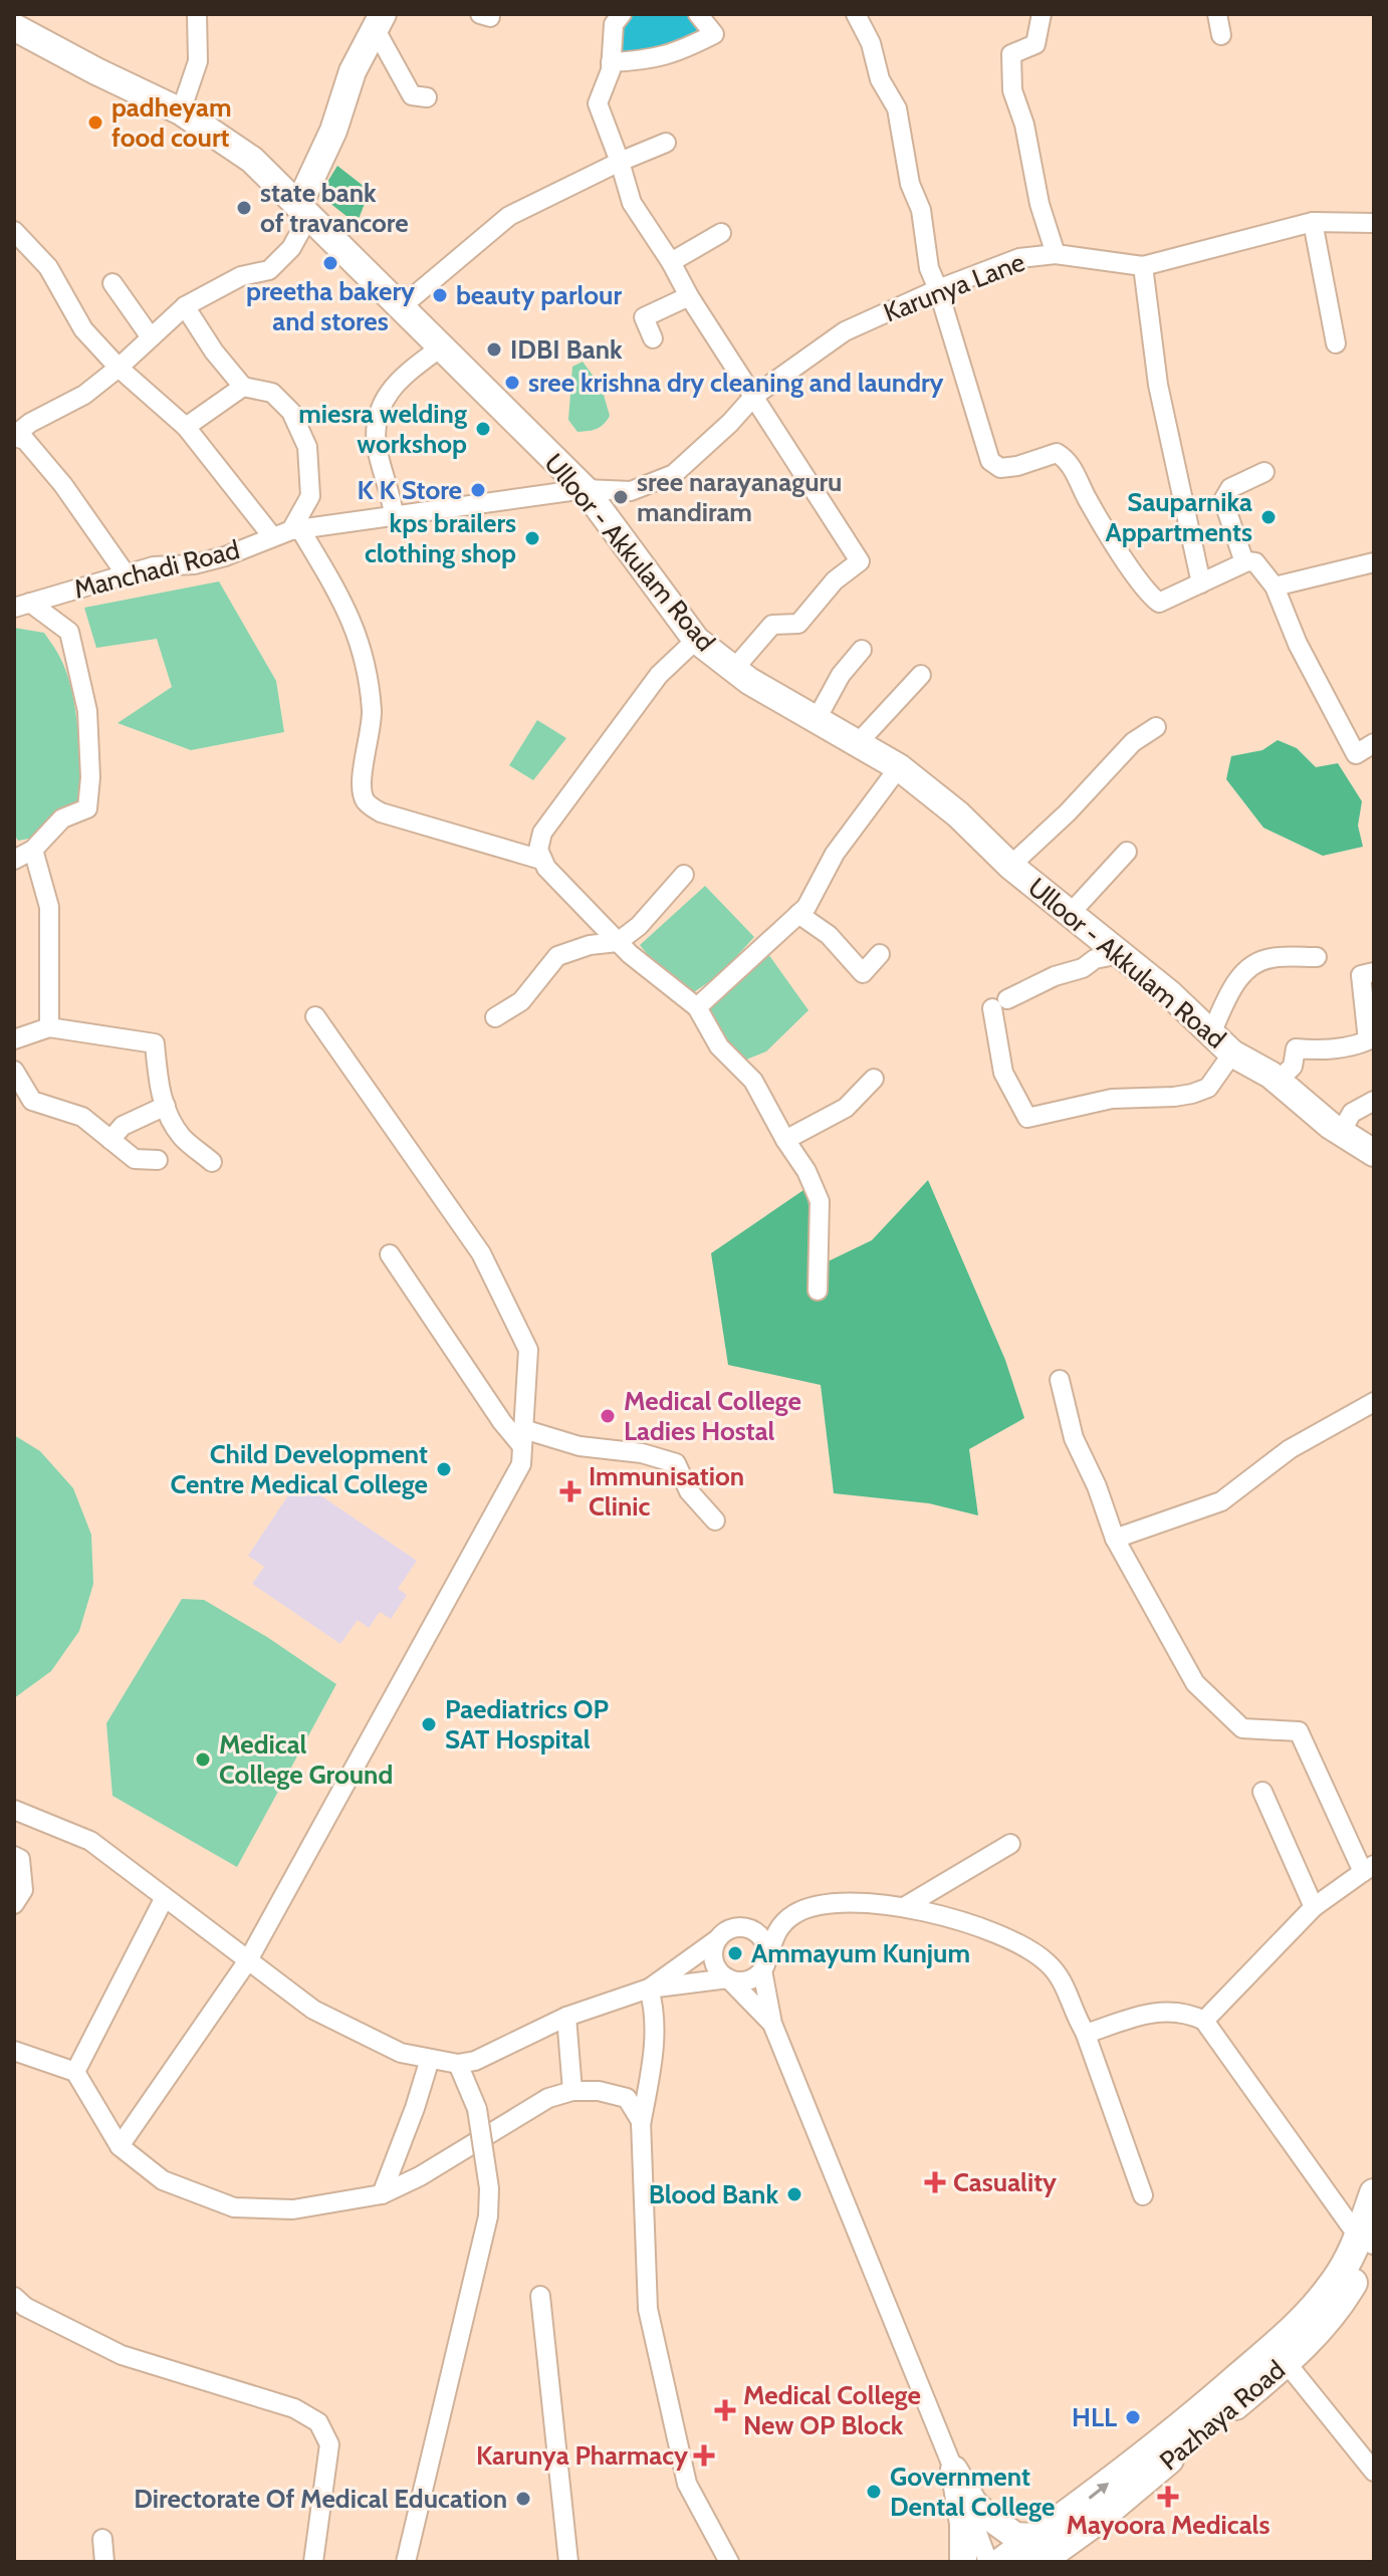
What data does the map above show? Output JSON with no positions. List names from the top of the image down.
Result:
{
  "streets": {
    "main road": ["Ulloor - Akkulam Road", "Pazhaya Road"],
    "street": ["Karunya Lane", "Manchadi Road"]
  },
  "crossings": [
    ["Karunya Lane", "Ulloor - Akkulam Road"],
    ["Karunya Lane", "Manchadi Road"],
    ["Ulloor - Akkulam Road", "Manchadi Road"]
  ],
  "places": {
    "other": [
      "padheyam food court",
      "state bank of travancore",
      "preetha bakery and stores",
      "beauty parlour",
      "IDBI Bank",
      "sree krishna dry cleaning and laundry",
      "miesra welding workshop",
      "K K Store",
      "sree narayanaguru mandiram",
      "Sauparnika Appartments",
      "kps brailers clothing shop",
      "Medical College Ladies Hostal",
      "Child Development Centre Medical College",
      "Paediatrics OP SAT Hospital",
      "Medical College Ground",
      "Ammayum Kunjum",
      "Blood Bank",
      "HLL",
      "Government Dental College",
      "Directorate Of Medical Education"
    ],
    "health": [
      "Immunisation Clinic",
      "Casuality",
      "Medical College New OP Block",
      "Karunya Pharmacy",
      "Mayoora Medicals"
    ]
  }
}
